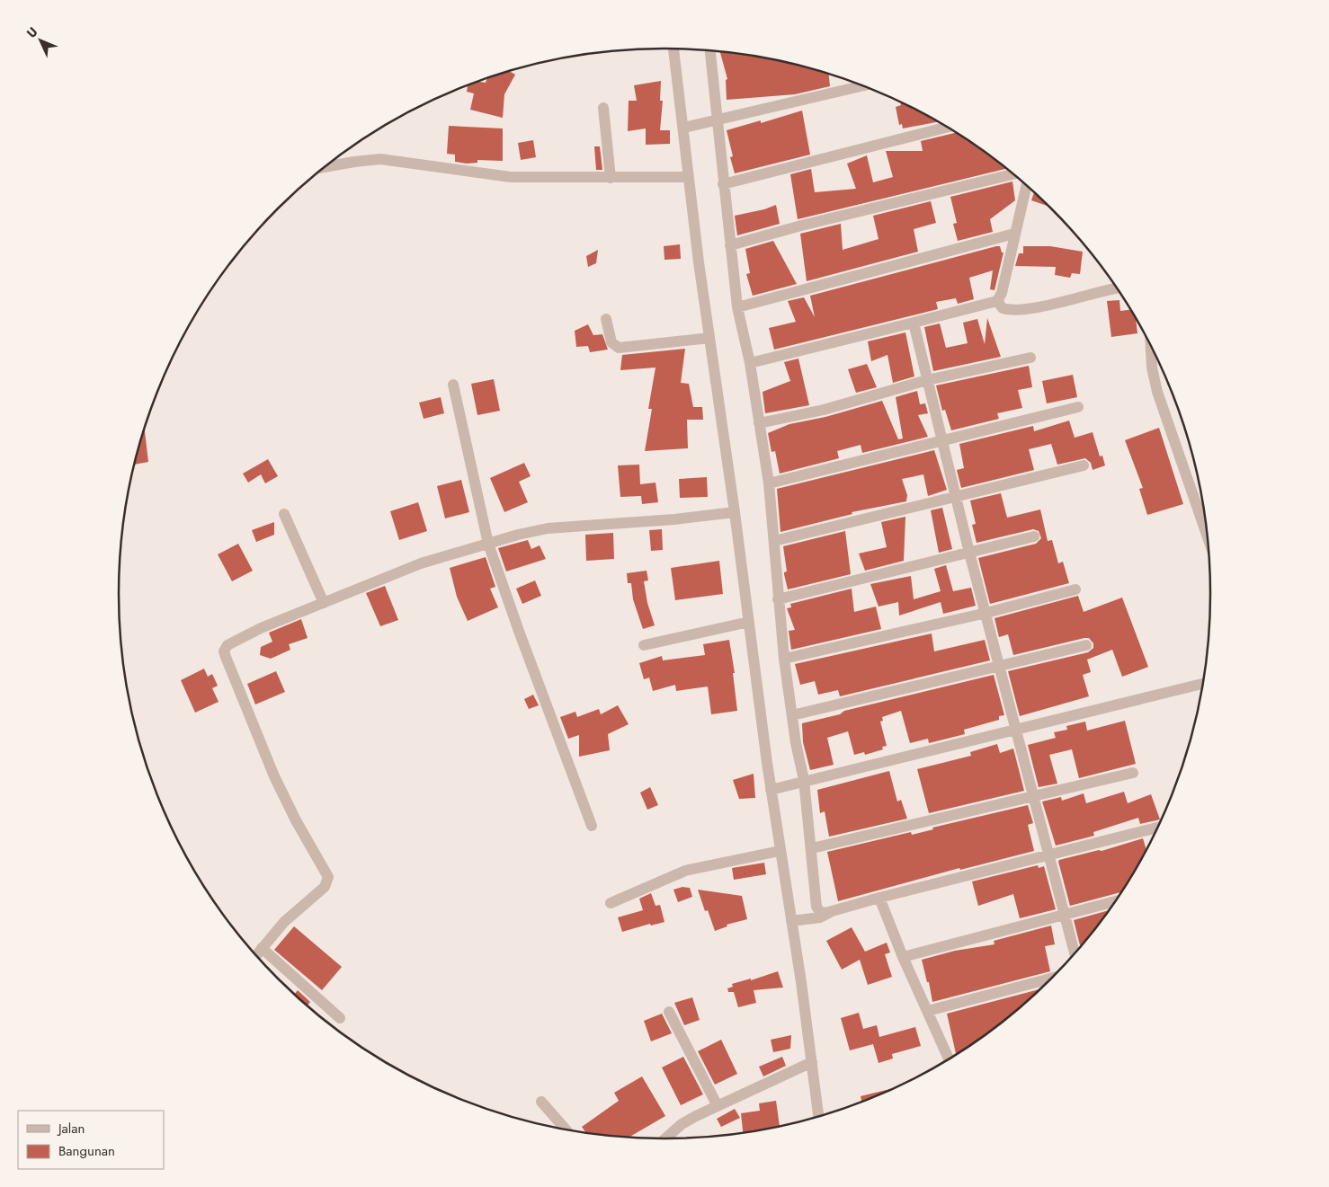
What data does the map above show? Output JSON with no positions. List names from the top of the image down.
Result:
{
  "legend": ["Jalan", "Bangunan"],
  "north": "top left"
}
